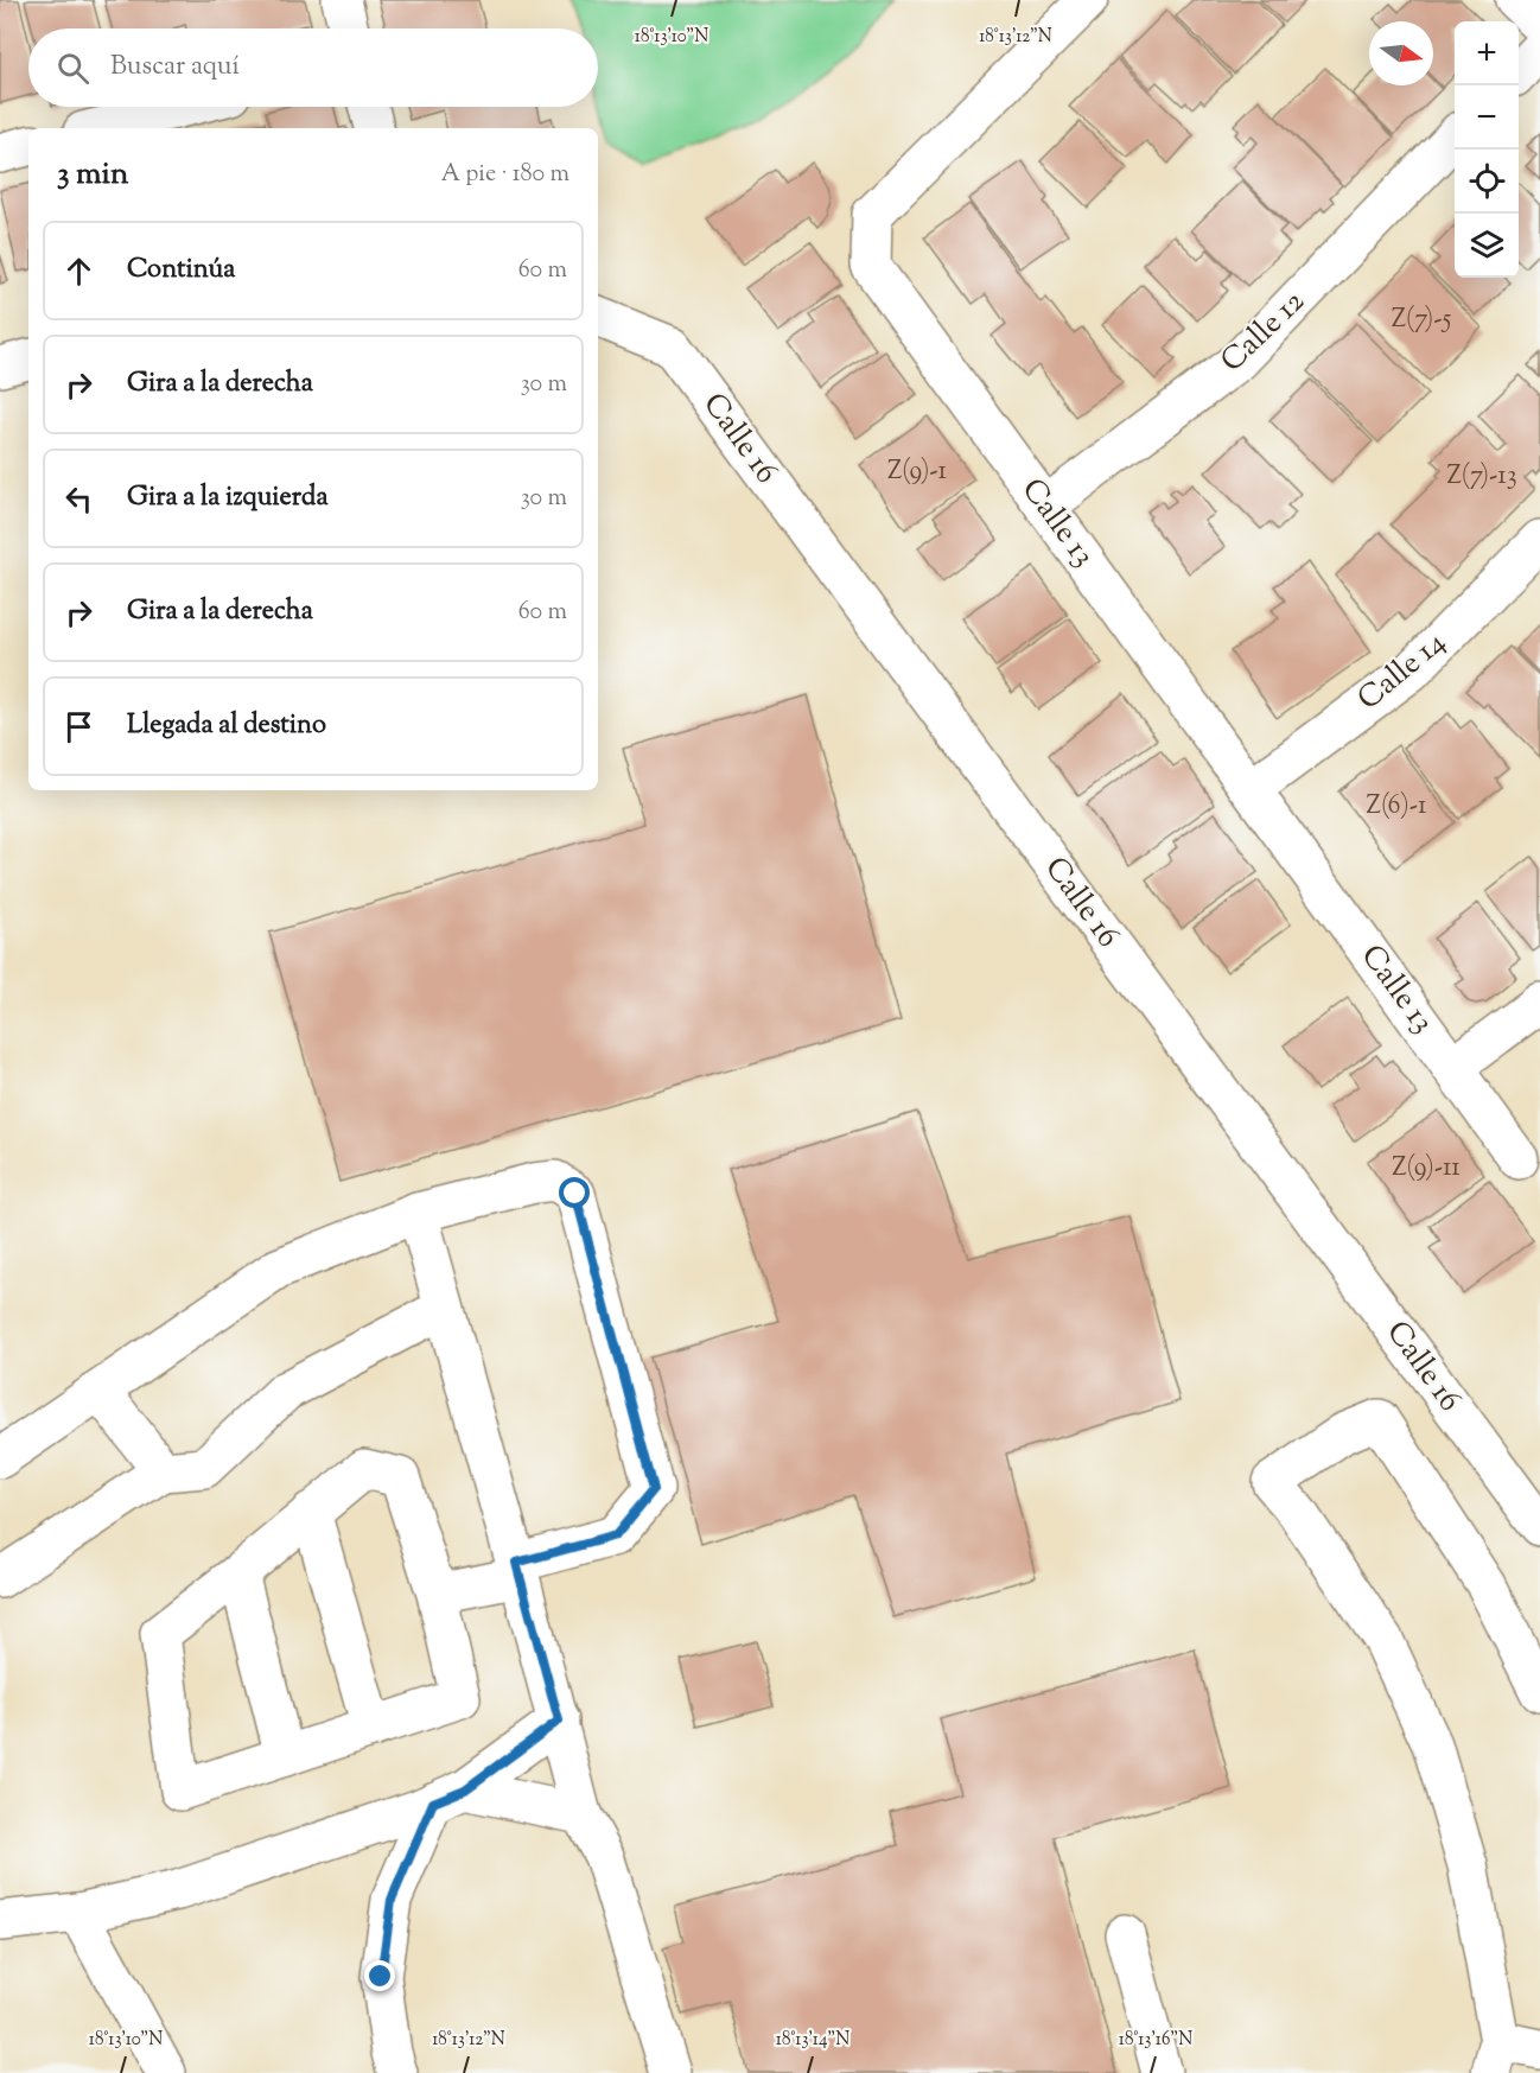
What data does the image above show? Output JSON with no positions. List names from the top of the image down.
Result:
{
  "streets": {
    "street": [
      "Calle 12",
      "Calle 16",
      "Calle 13",
      "Calle 14"
    ]
  },
  "crossings": [
    ["Calle 12", "Calle 13"],
    ["Calle 13", "Calle 14"]
  ],
  "house_numbers": [
    "Z(7)-5",
    "Z(9)-1",
    "Z(7)-13",
    "Z(6)-1",
    "Z(9)-11"
  ],
  "north": "right",
  "page": {
    "map_buttons": ["+", "−"],
    "search": "Buscar aquí",
    "heading": ["3 min", "A pie · 180 m"],
    "list": [
      ["Continúa", "60 m"],
      ["Gira a la derecha", "30 m"],
      ["Gira a la izquierda", "30 m"],
      ["Gira a la derecha", "60 m"],
      "Llegada al destino"
    ]
  },
  "coordinates": [
    "18°13'10\"N",
    "18°13'12\"N",
    "18°13'14\"N",
    "18°13'16\"N"
  ]
}
